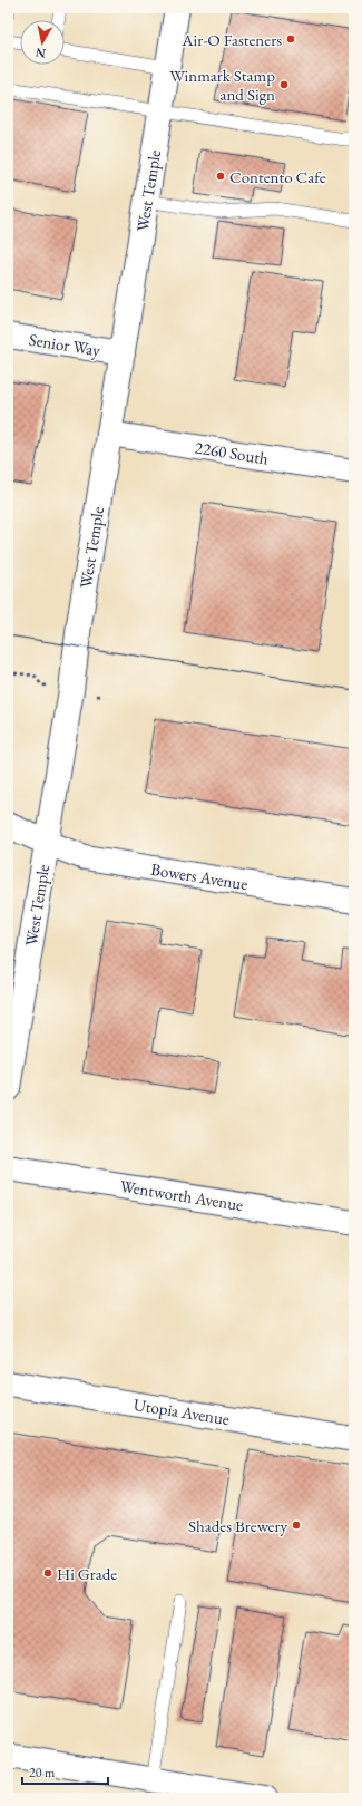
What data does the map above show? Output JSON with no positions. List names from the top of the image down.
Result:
{
  "streets": {
    "street": [
      "West Temple",
      "Senior Way",
      "2260 South",
      "Bowers Avenue",
      "Wentworth Avenue",
      "Utopia Avenue"
    ]
  },
  "crossings": [
    ["West Temple", "Senior Way"],
    ["West Temple", "2260 South"],
    ["West Temple", "Bowers Avenue"]
  ],
  "places": [
    "Air-O Fasteners",
    "Winmark Stamp and Sign",
    "Contento Cafe",
    "Shades Brewery",
    "Hi Grade"
  ],
  "scale_bar": "20 m",
  "north": "bottom"
}
